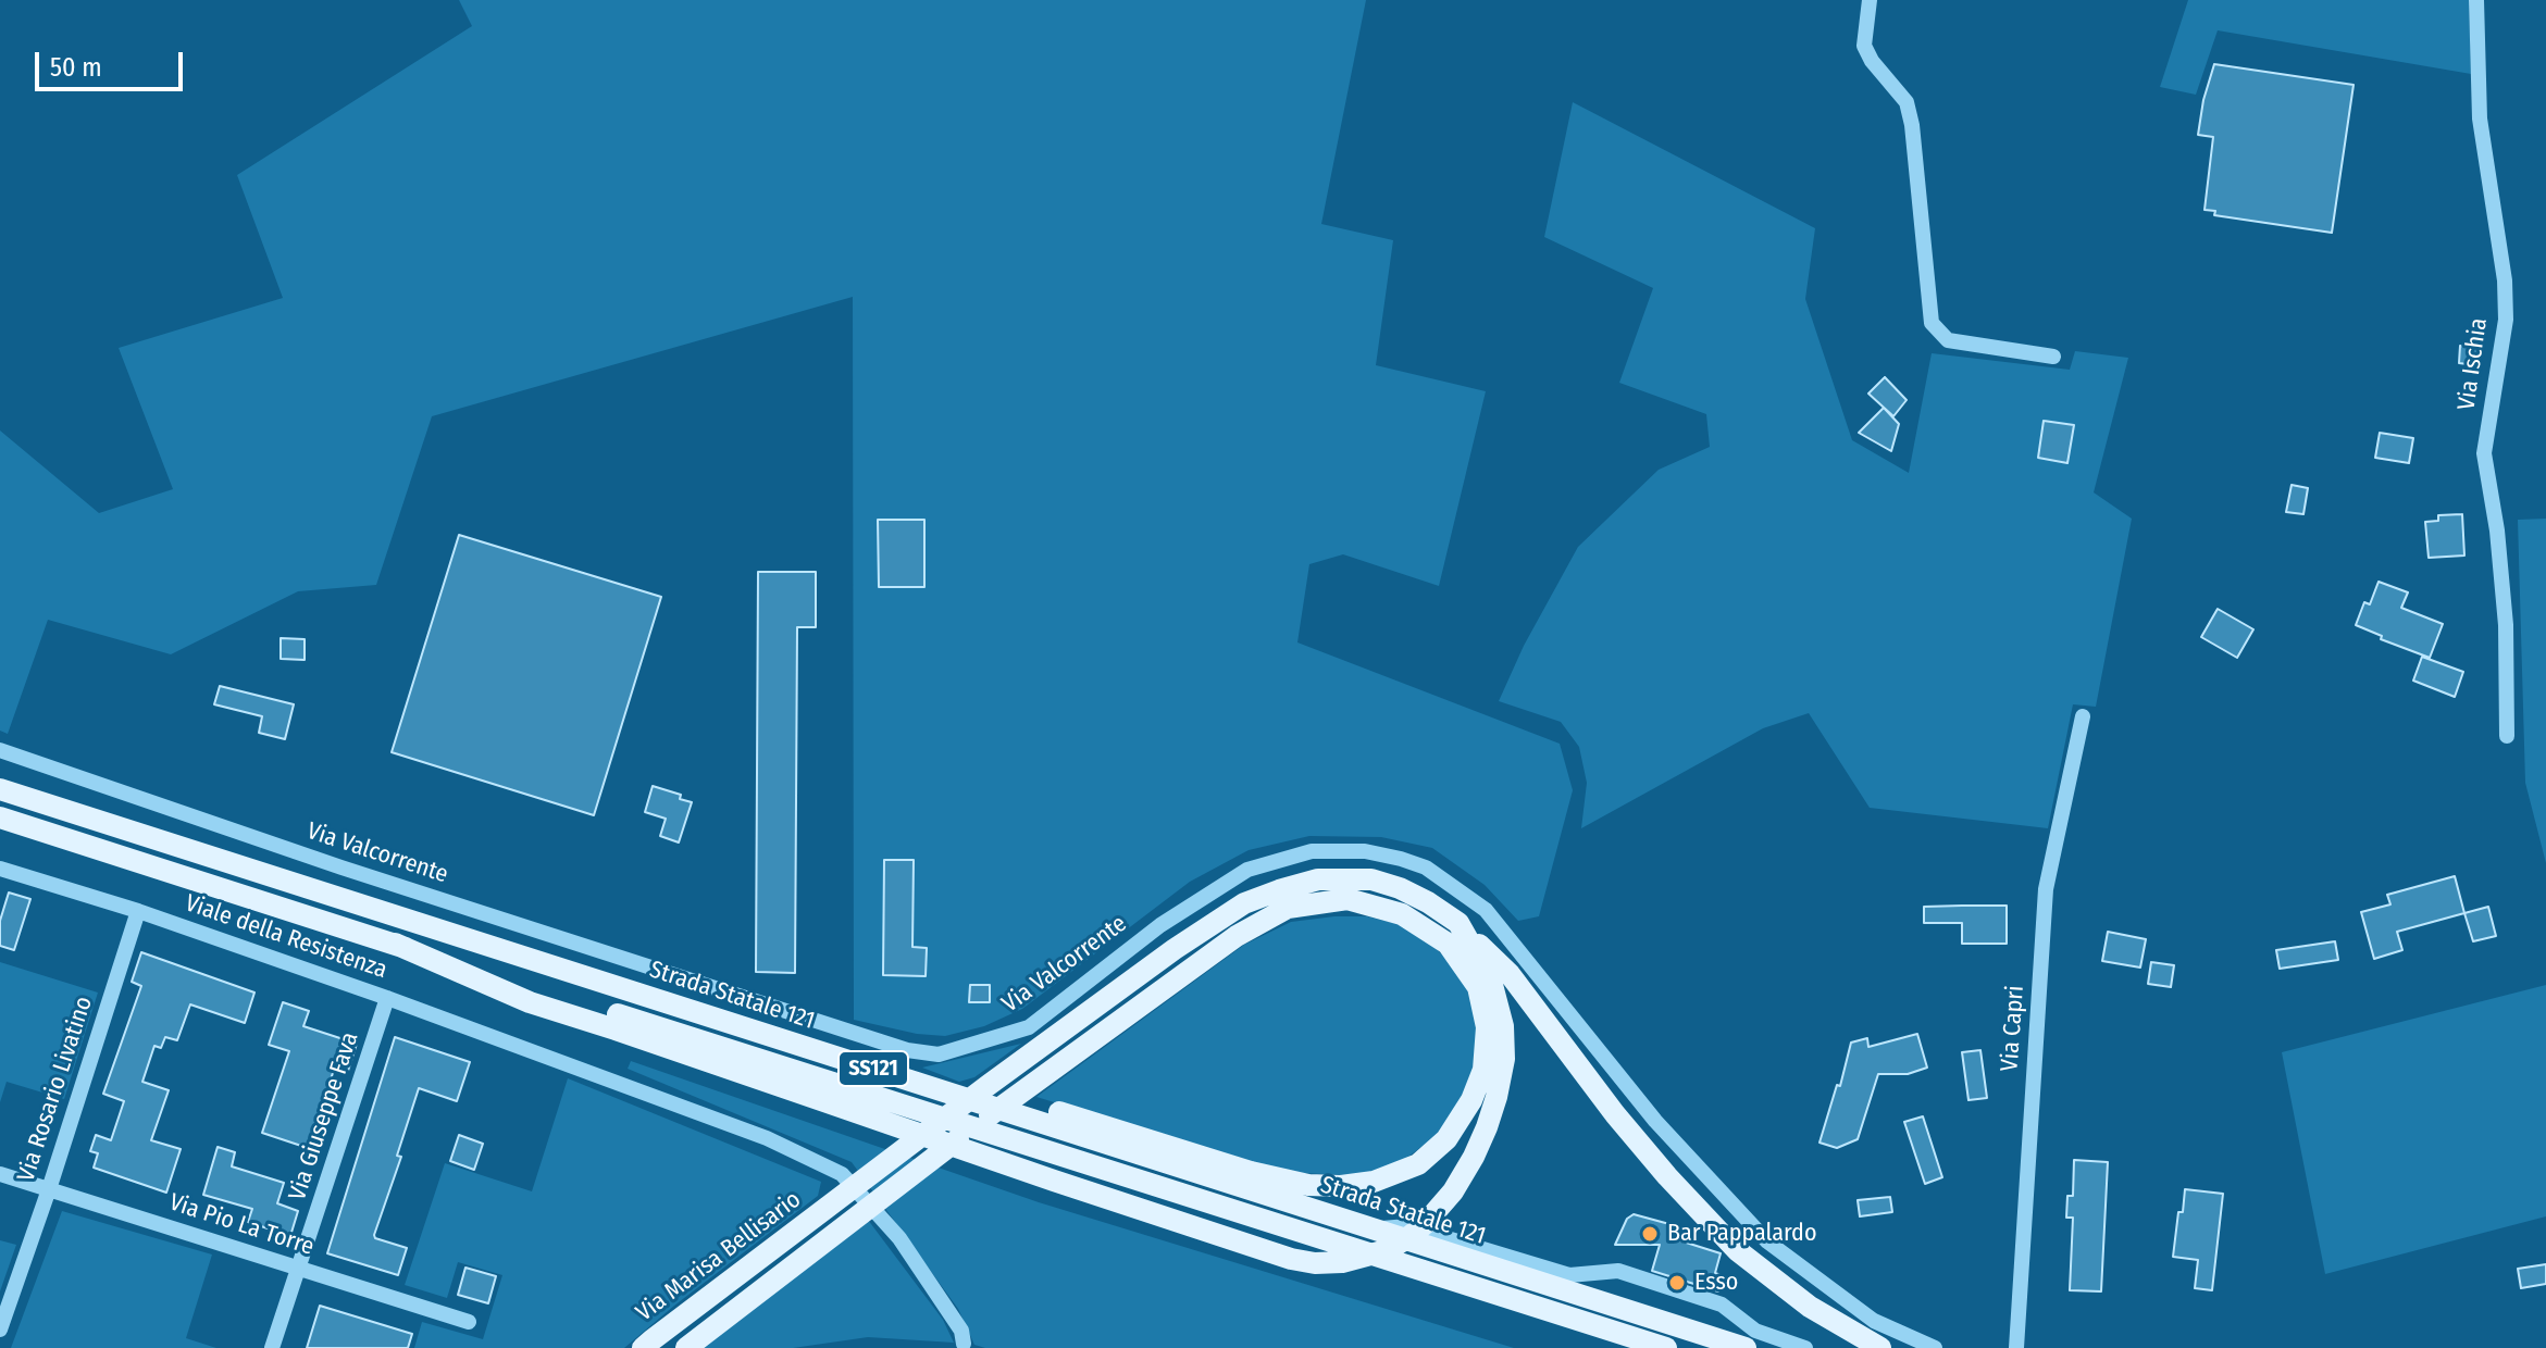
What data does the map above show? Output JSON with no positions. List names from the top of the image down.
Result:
{
  "streets": {
    "main road": ["Strada Statale 121", "SS121", "Via Marisa Bellisario"],
    "street": [
      "Via Ischia",
      "Via Valcorrente",
      "Viale della Resistenza",
      "Via Capri",
      "Via Rosario Livatino",
      "Via Giuseppe Fava",
      "Via Pio La Torre"
    ]
  },
  "crossings": [
    ["Viale della Resistenza", "Via Rosario Livatino"],
    ["Viale della Resistenza", "Via Giuseppe Fava"],
    ["Strada Statale 121", "Via Marisa Bellisario"],
    ["Via Rosario Livatino", "Via Pio La Torre"],
    ["Via Giuseppe Fava", "Via Pio La Torre"]
  ],
  "places": ["Bar Pappalardo", "Esso"],
  "scale_bar": "50 m"
}
